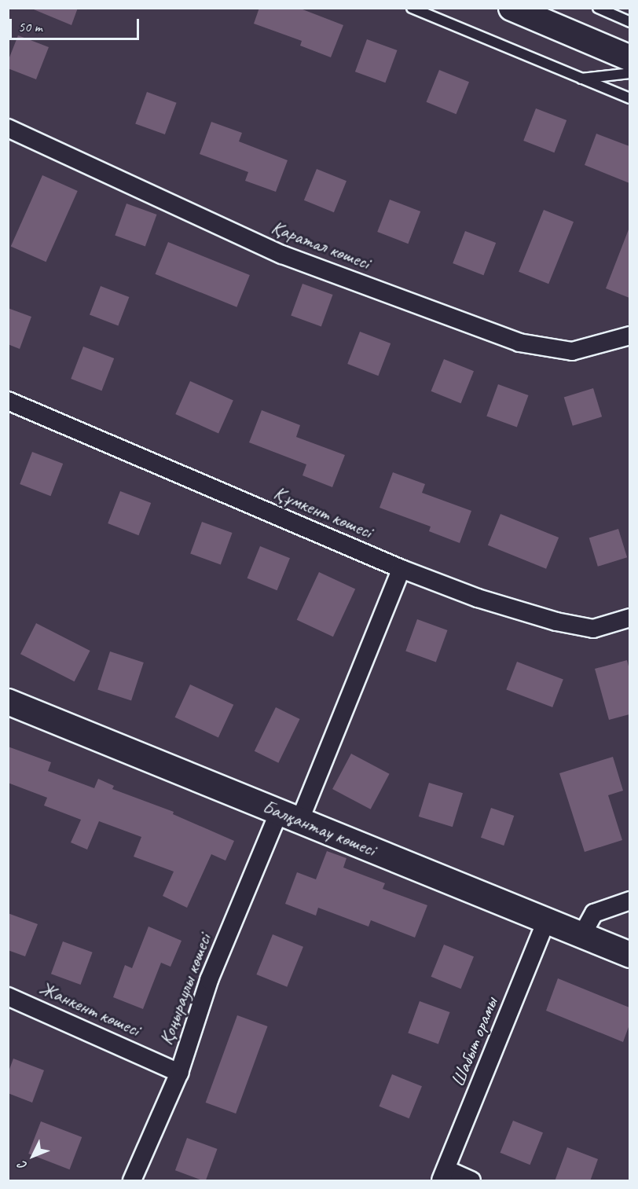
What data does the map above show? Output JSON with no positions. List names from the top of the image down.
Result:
{
  "streets": {
    "street": [
      "Қаратал көшесі",
      "Құмкент көшесі",
      "Балқантау көшесі",
      "Қоңыраулы көшесі",
      "Жанкент көшесі",
      "Шабыт орамы"
    ]
  },
  "crossings": [
    ["Құмкент көшесі", "Қоңыраулы көшесі"],
    ["Балқантау көшесі", "Қоңыраулы көшесі"],
    ["Балқантау көшесі", "Шабыт орамы"],
    ["Қоңыраулы көшесі", "Жанкент көшесі"]
  ],
  "scale_bar": "50 m",
  "north": "bottom left"
}
